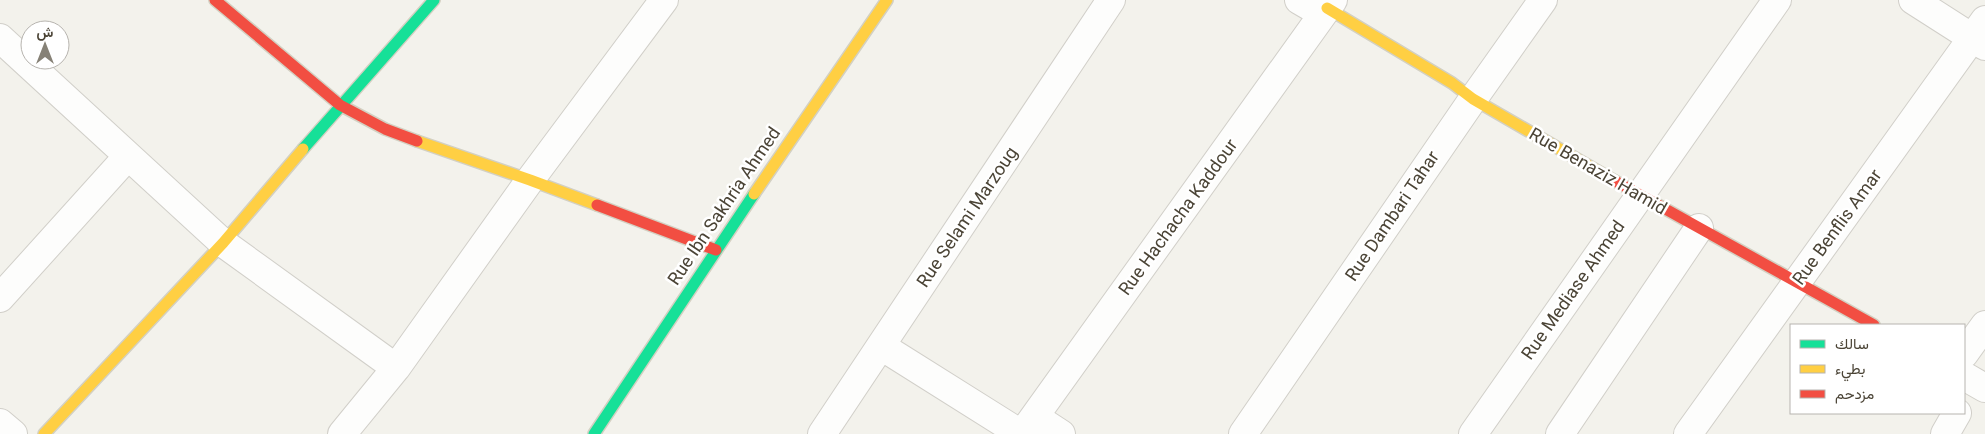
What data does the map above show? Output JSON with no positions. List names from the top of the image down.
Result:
{
  "streets": {
    "street": [
      "Rue Benaziz Hamid",
      "Rue Ibn Sakhria Ahmed",
      "Rue Dambari Tahar",
      "Rue Selami Marzoug",
      "Rue Hachacha Kaddour",
      "Rue Benflis Amar",
      "Rue Mediase Ahmed"
    ]
  },
  "crossings": [
    ["Rue Benaziz Hamid", "Rue Dambari Tahar"],
    ["Rue Benaziz Hamid", "Rue Hachacha Kaddour"],
    ["Rue Benaziz Hamid", "Rue Benflis Amar"],
    ["Rue Benaziz Hamid", "Rue Mediase Ahmed"]
  ],
  "legend": ["سالك", "بطيء", "مزدحم"],
  "north": "top"
}
